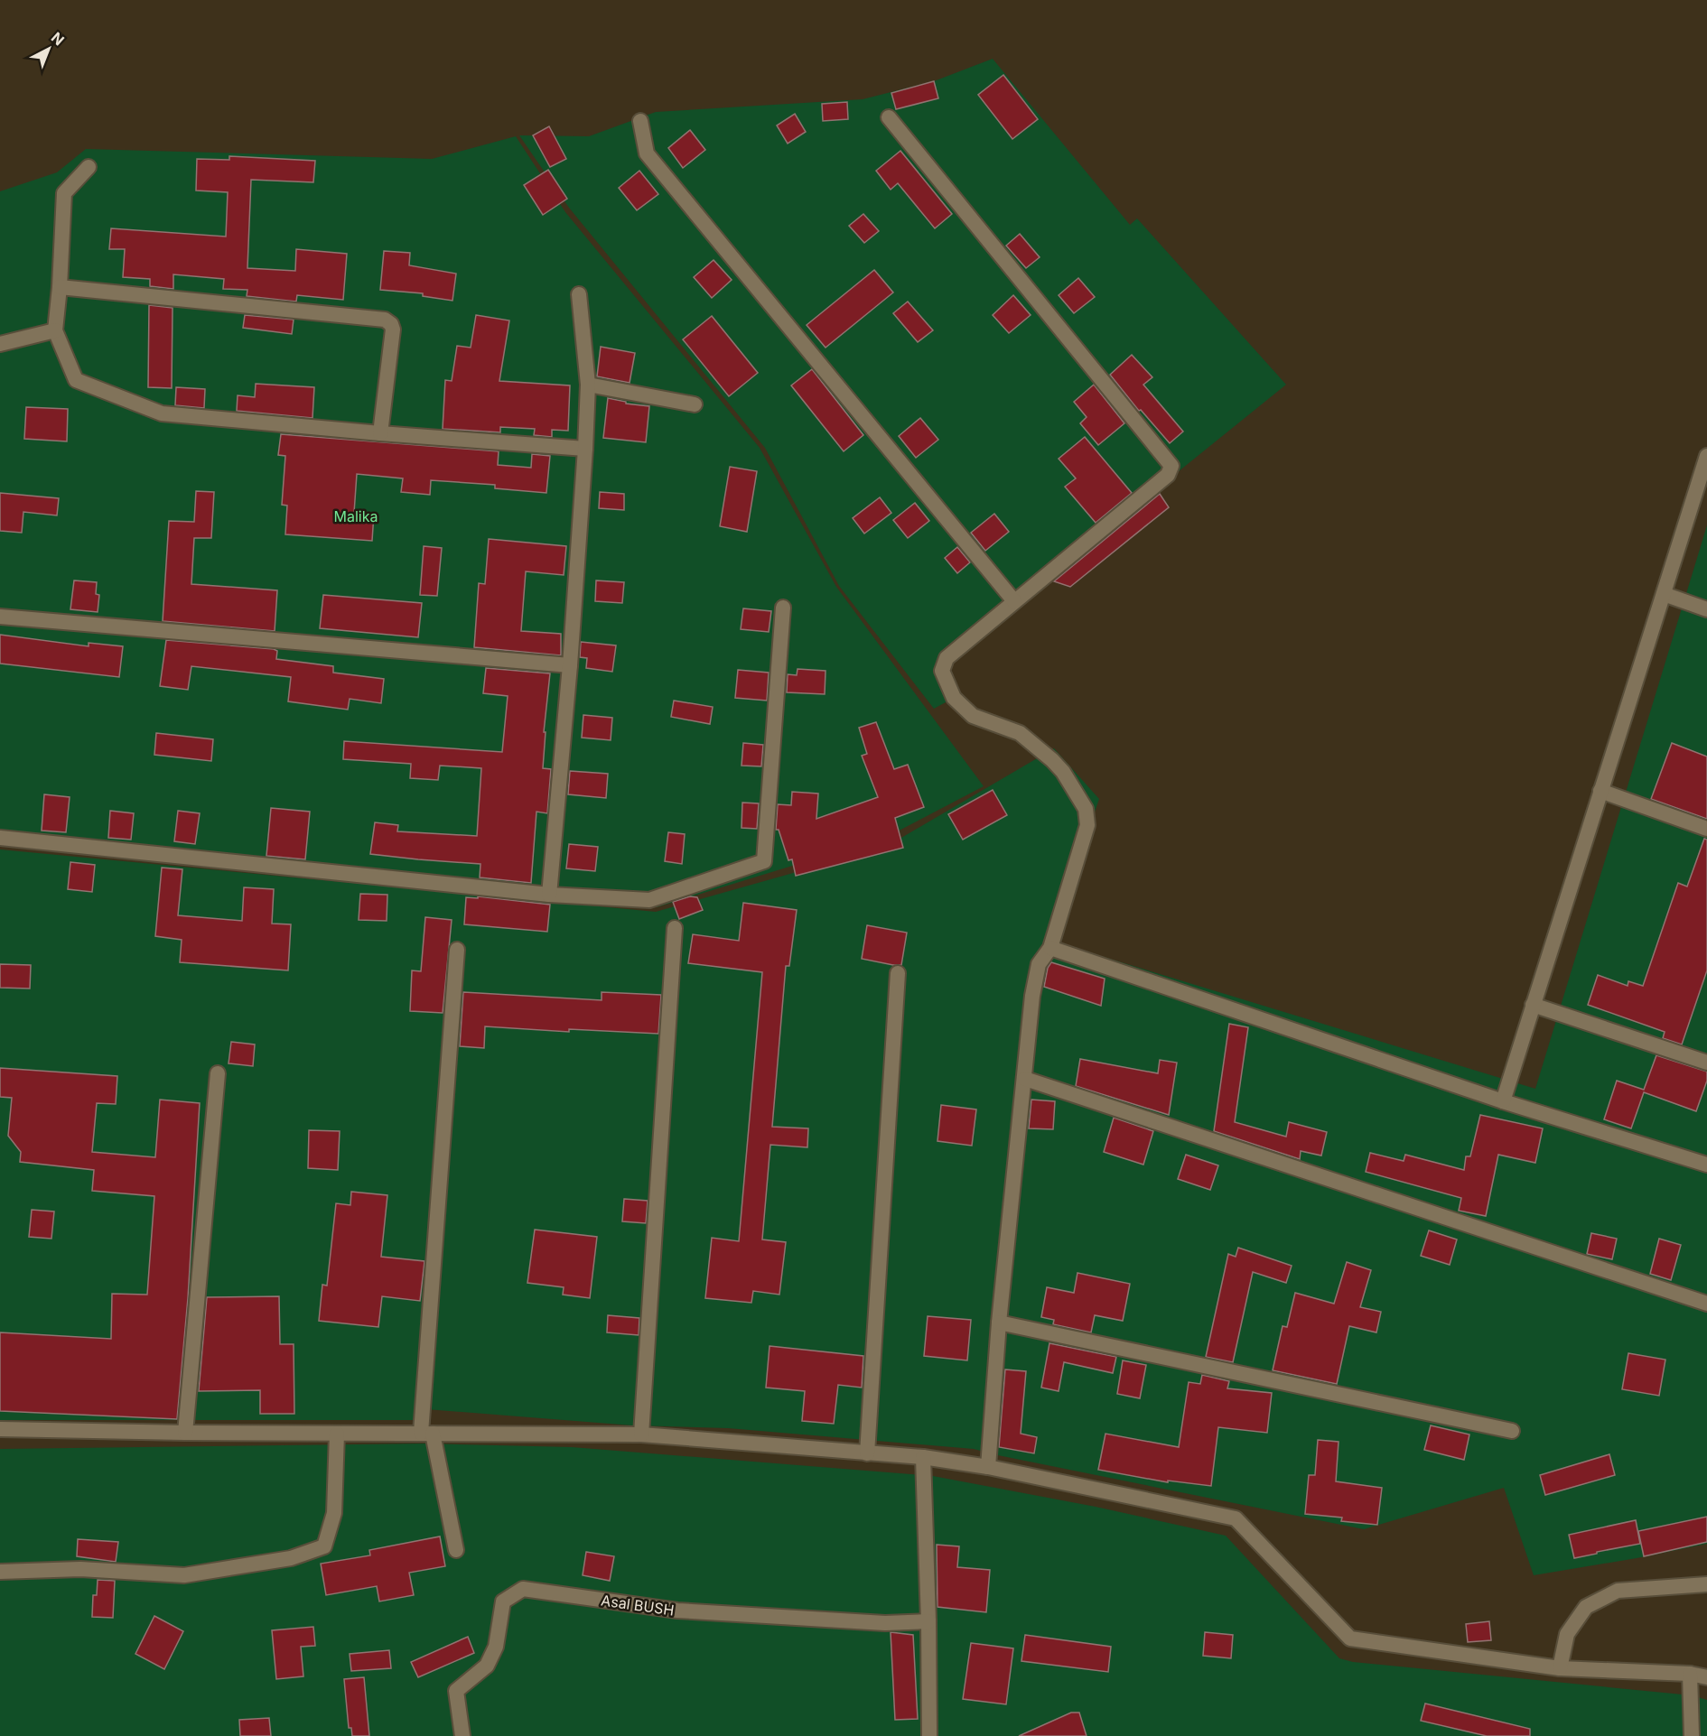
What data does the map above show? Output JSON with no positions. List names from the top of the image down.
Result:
{
  "streets": {
    "street": ["Asal BUSH"]
  },
  "parks": ["Malika"],
  "north": "top right"
}
